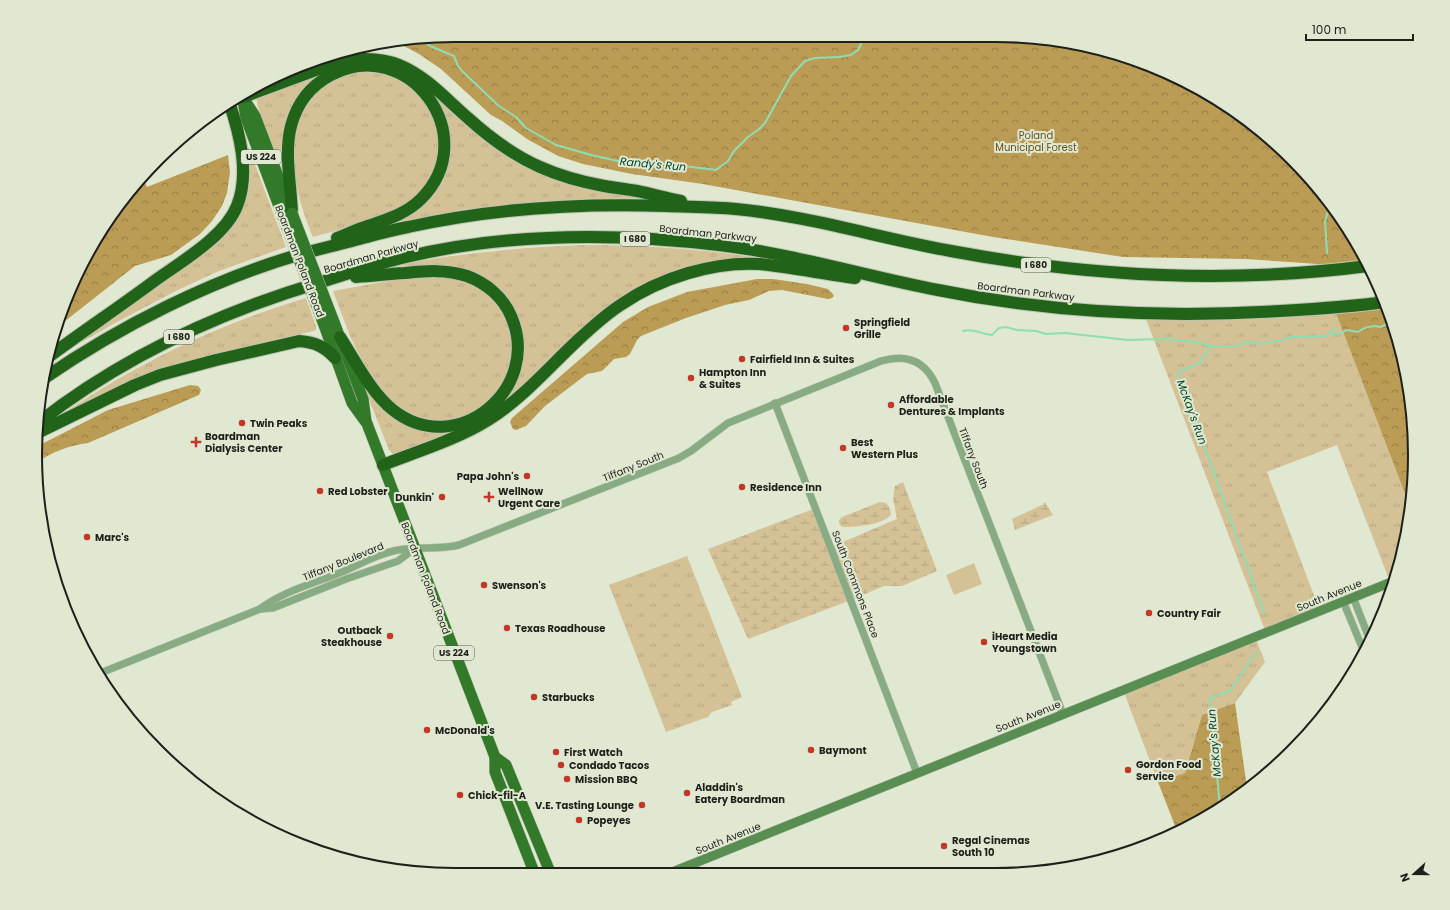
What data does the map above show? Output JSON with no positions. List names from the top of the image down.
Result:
{
  "streets": {
    "highway": ["Boardman Parkway", "I 680"],
    "main road": ["US 224", "Boardman Poland Road", "South Avenue"],
    "street": ["Tiffany South", "Tiffany Boulevard", "South Commons Place"]
  },
  "crossings": [
    ["Boardman Poland Road", "Tiffany South"],
    ["Boardman Poland Road", "Tiffany Boulevard"],
    ["Tiffany South", "Tiffany Boulevard"],
    ["Tiffany South", "South Commons Place"],
    ["Tiffany South", "South Avenue"],
    ["South Commons Place", "South Avenue"]
  ],
  "water": ["Randy's Run", "McKay's Run"],
  "parks": ["Poland Municipal Forest"],
  "places": {
    "other": [
      "Springfield Grille",
      "Fairfield Inn & Suites",
      "Hampton Inn & Suites",
      "Affordable Dentures & Implants",
      "Twin Peaks",
      "Best Western Plus",
      "Papa John's",
      "Residence Inn",
      "Red Lobster",
      "Dunkin'",
      "Marc's",
      "Swenson's",
      "Country Fair",
      "Texas Roadhouse",
      "Outback Steakhouse",
      "iHeart Media Youngstown",
      "Starbucks",
      "McDonald's",
      "Baymont",
      "First Watch",
      "Condado Tacos",
      "Gordon Food Service",
      "Mission BBQ",
      "Aladdin's Eatery Boardman",
      "Chick-fil-A",
      "V.E. Tasting Lounge",
      "Popeyes",
      "Regal Cinemas South 10"
    ],
    "health": ["Boardman Dialysis Center", "WellNow Urgent Care"]
  },
  "scale_bar": "100 m",
  "north": "left"
}
